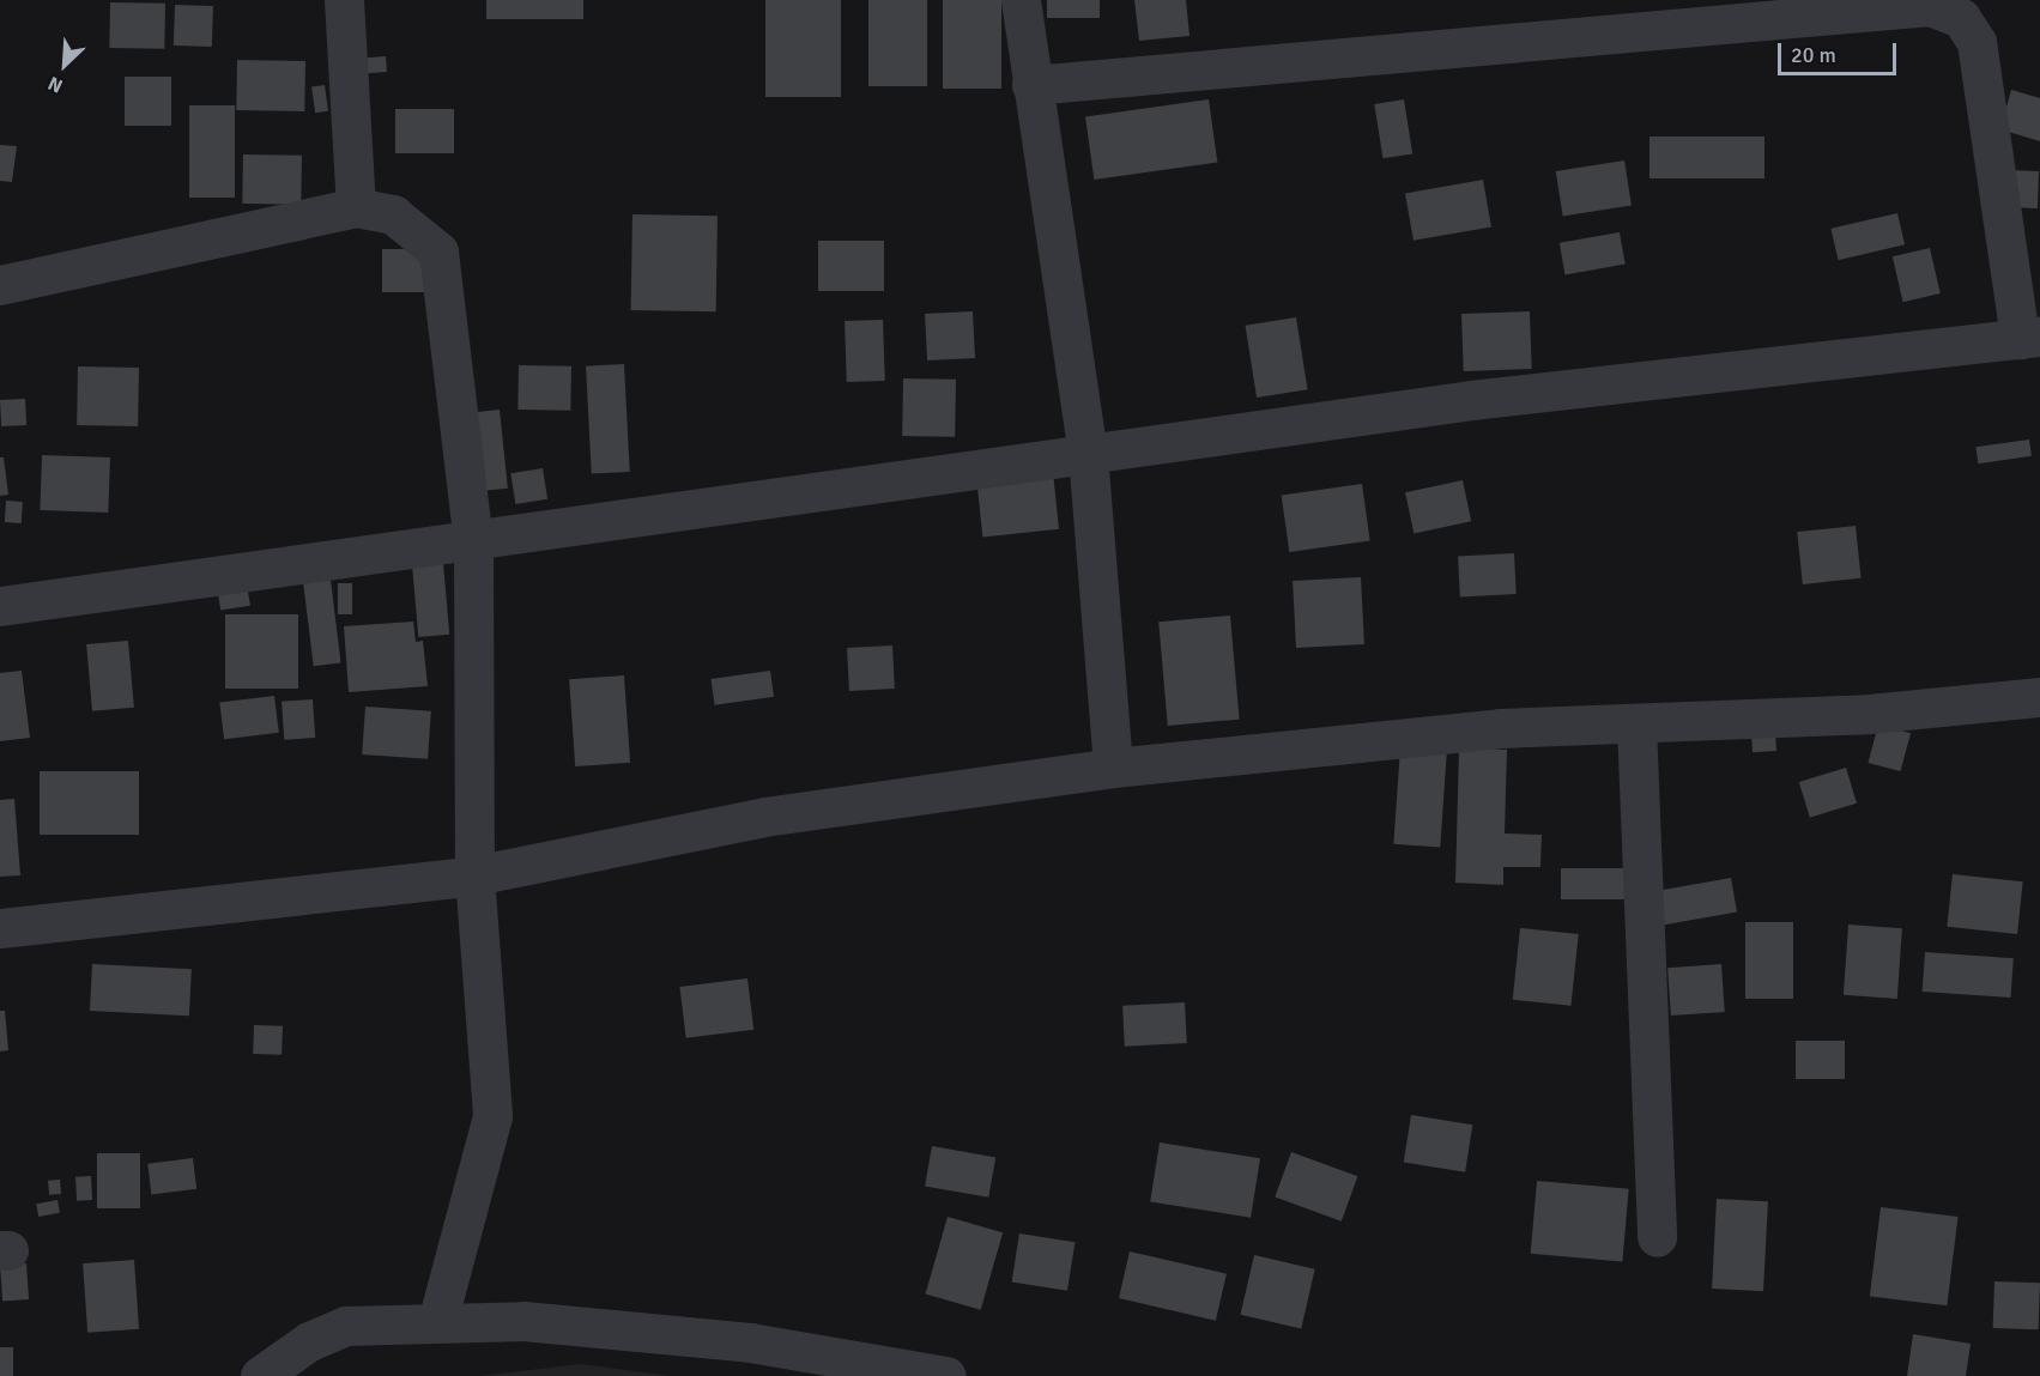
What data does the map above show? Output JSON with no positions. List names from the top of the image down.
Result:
{
  "scale_bar": "20 m",
  "north": "bottom left"
}
